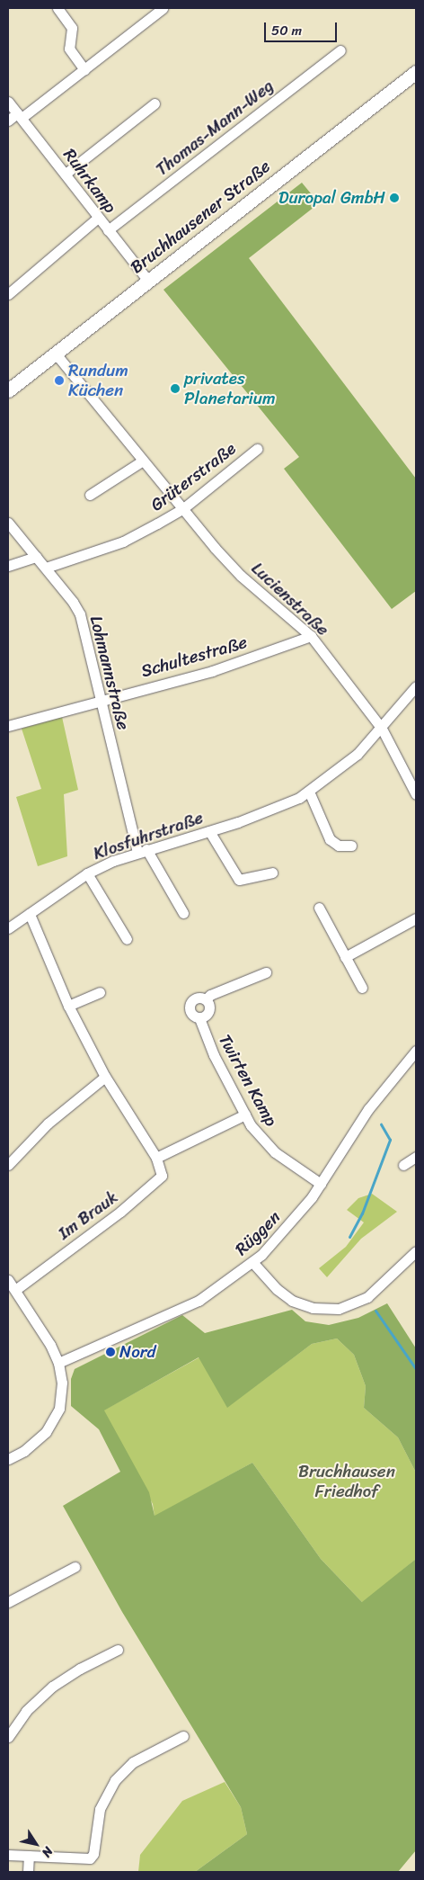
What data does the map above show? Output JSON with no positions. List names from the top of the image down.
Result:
{
  "streets": {
    "street": [
      "Thomas-Mann-Weg",
      "Ruhrkamp",
      "Bruchhausener Straße",
      "Grüterstraße",
      "Lucienstraße",
      "Schultestraße",
      "Lohmannstraße",
      "Klosfuhrstraße",
      "Twirten Kamp",
      "Im Brauk",
      "Rüggen"
    ]
  },
  "crossings": [
    ["Thomas-Mann-Weg", "Ruhrkamp"],
    ["Ruhrkamp", "Bruchhausener Straße"],
    ["Bruchhausener Straße", "Lucienstraße"],
    ["Grüterstraße", "Lucienstraße"],
    ["Grüterstraße", "Lohmannstraße"],
    ["Lucienstraße", "Schultestraße"],
    ["Lucienstraße", "Klosfuhrstraße"],
    ["Schultestraße", "Lohmannstraße"],
    ["Lohmannstraße", "Klosfuhrstraße"],
    ["Klosfuhrstraße", "Im Brauk"],
    ["Twirten Kamp", "Rüggen"]
  ],
  "parks": ["Bruchhausen Friedhof"],
  "places": [
    "Duropal GmbH",
    "Rundum Küchen",
    "privates Planetarium",
    "Nord"
  ],
  "scale_bar": "50 m",
  "north": "bottom right"
}
